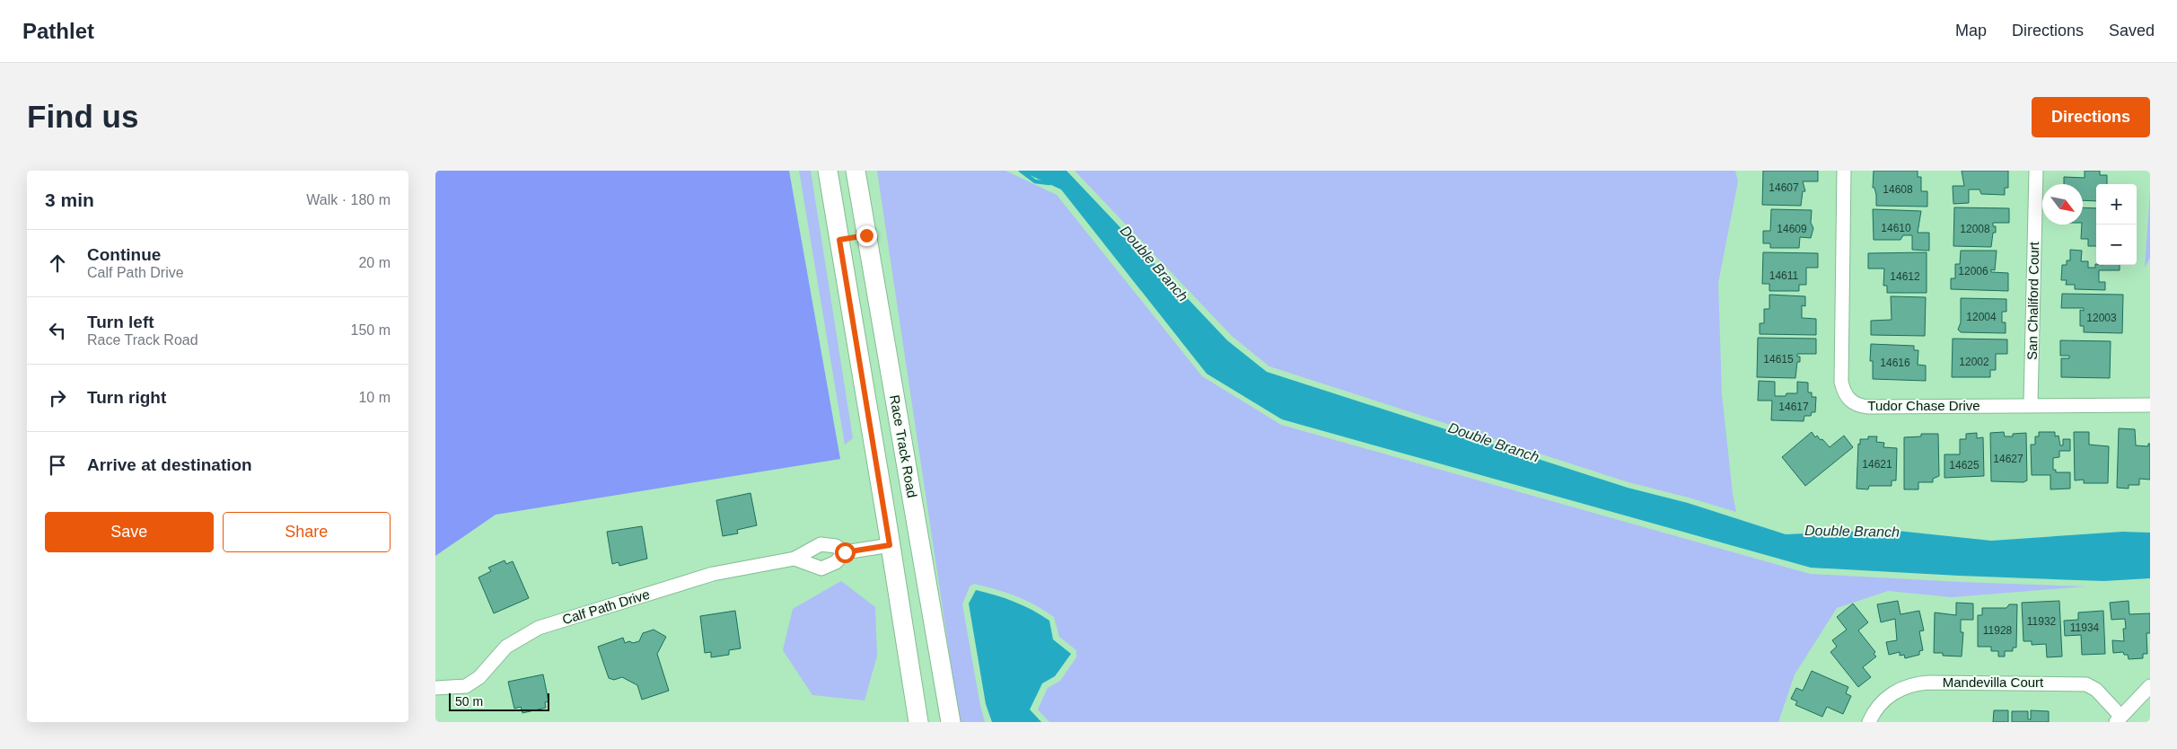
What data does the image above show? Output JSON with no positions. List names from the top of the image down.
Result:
{
  "streets": {
    "main road": ["Race Track Road"],
    "street": [
      "San Chaliford Court",
      "Tudor Chase Drive",
      "Calf Path Drive",
      "Mandevilla Court"
    ]
  },
  "crossings": [
    ["San Chaliford Court", "Tudor Chase Drive"],
    ["Race Track Road", "Calf Path Drive"]
  ],
  "water": ["Double Branch"],
  "house_numbers": [
    "14607",
    "14608",
    "14610",
    "14609",
    "12008",
    "12006",
    "14611",
    "14612",
    "12004",
    "12003",
    "14615",
    "12002",
    "14616",
    "14617",
    "14627",
    "14621",
    "14625",
    "11932",
    "11934",
    "11928"
  ],
  "scale_bar": "50 m",
  "north": "bottom right",
  "page": {
    "header": "Pathlet",
    "nav": ["Map", "Directions", "Saved"],
    "buttons": [
      "Directions",
      ["Save", "Share"]
    ],
    "title": "Find us",
    "heading": ["3 min", "Walk · 180 m"],
    "map_buttons": ["+", "−"],
    "list": [
      ["Continue", "Calf Path Drive", "20 m"],
      ["Turn left", "Race Track Road", "150 m"],
      ["Turn right", "10 m"],
      "Arrive at destination"
    ],
    "scale": "50 m"
  }
}
